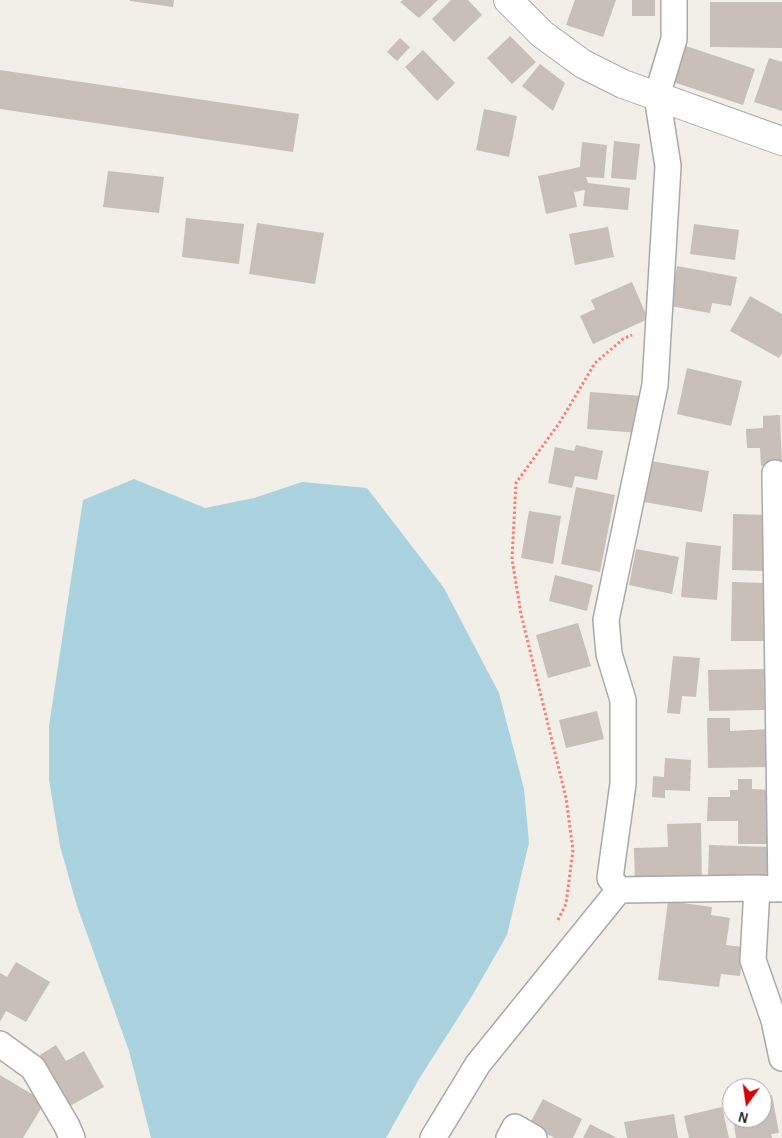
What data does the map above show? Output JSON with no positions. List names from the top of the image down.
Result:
{
  "north": "bottom"
}
